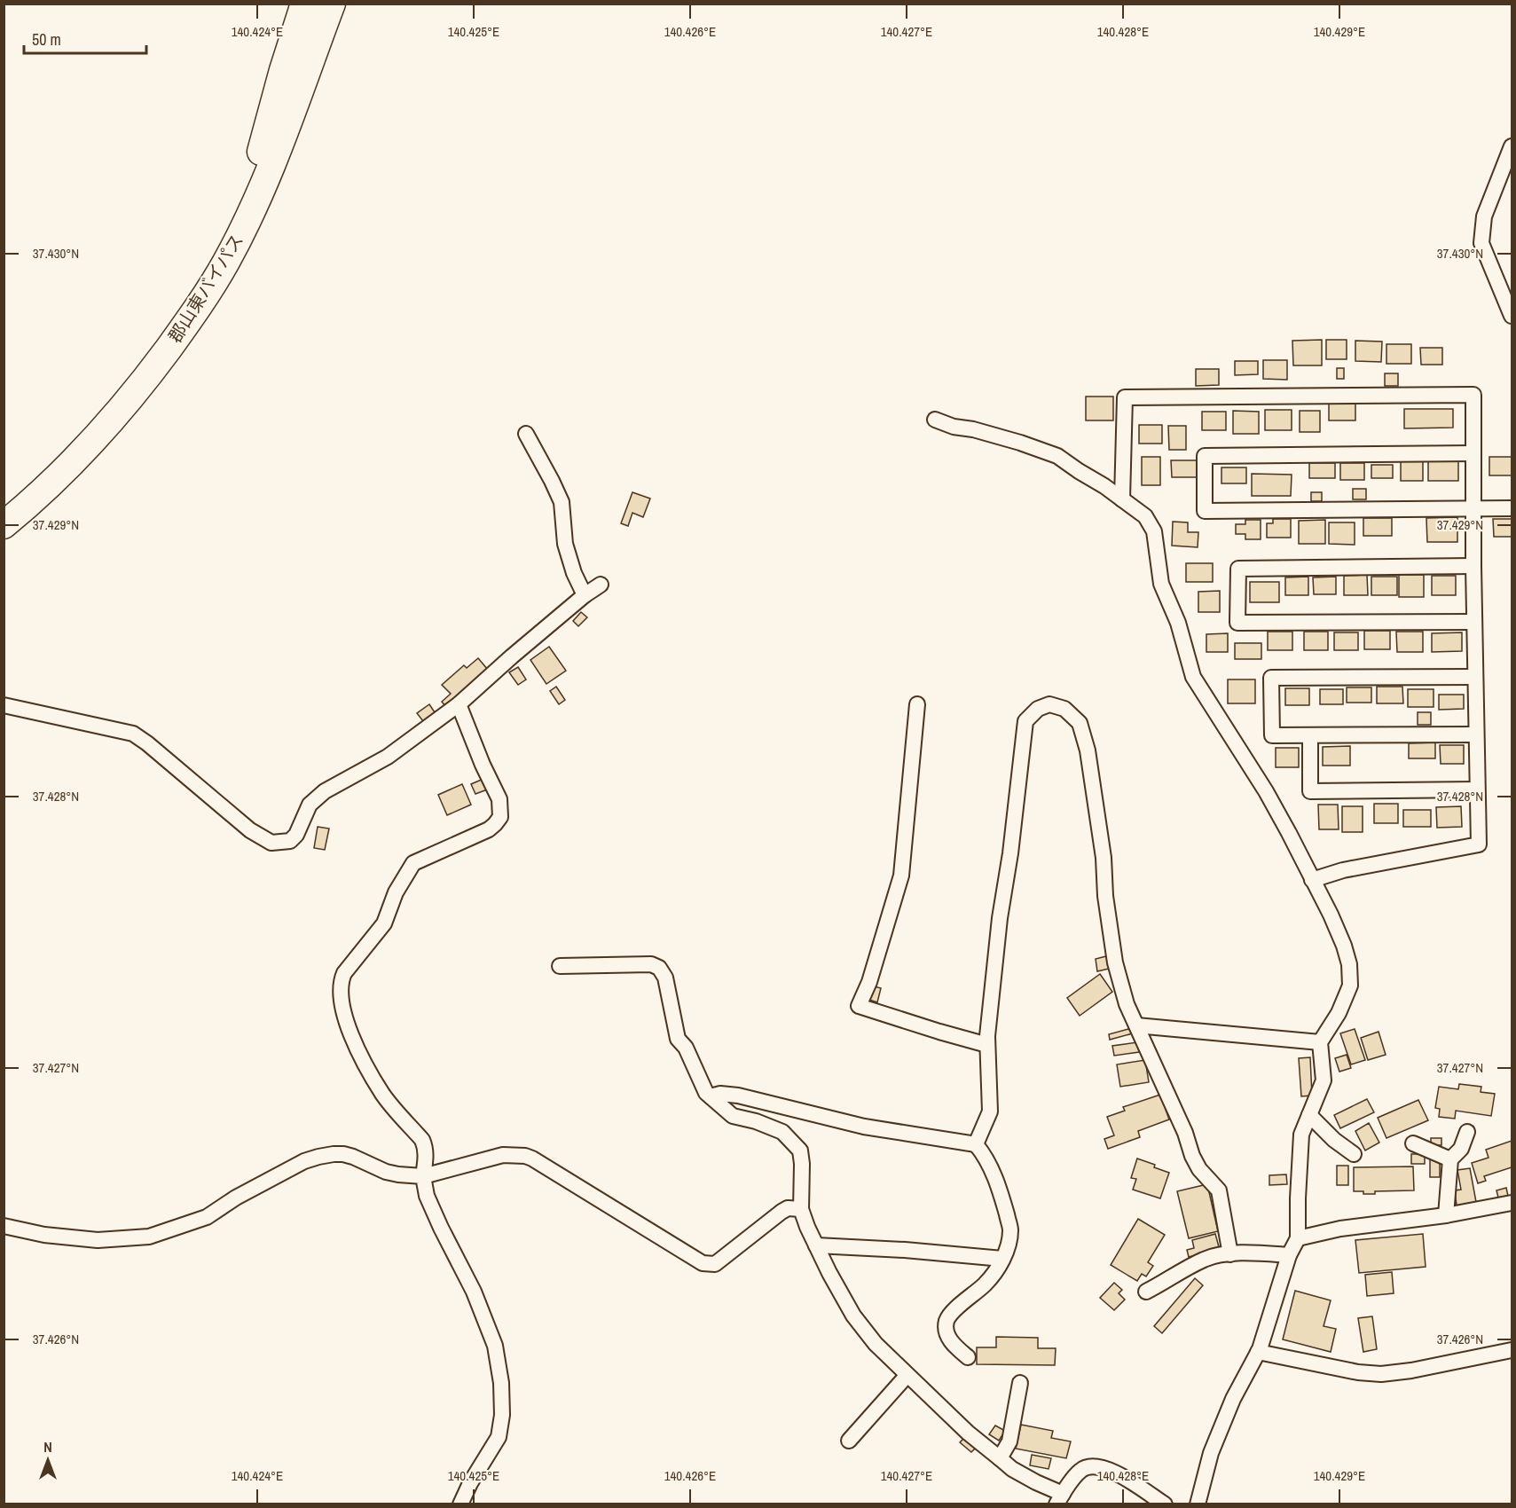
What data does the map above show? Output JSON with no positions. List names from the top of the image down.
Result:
{
  "streets": {
    "highway": ["郡山東バイパス"]
  },
  "scale_bar": "50 m",
  "north": "top",
  "coordinates": [
    "140.424°E",
    "140.425°E",
    "140.426°E",
    "140.427°E",
    "140.428°E",
    "140.429°E",
    "37.430°N",
    "37.429°N",
    "37.428°N",
    "37.427°N",
    "37.426°N"
  ]
}
